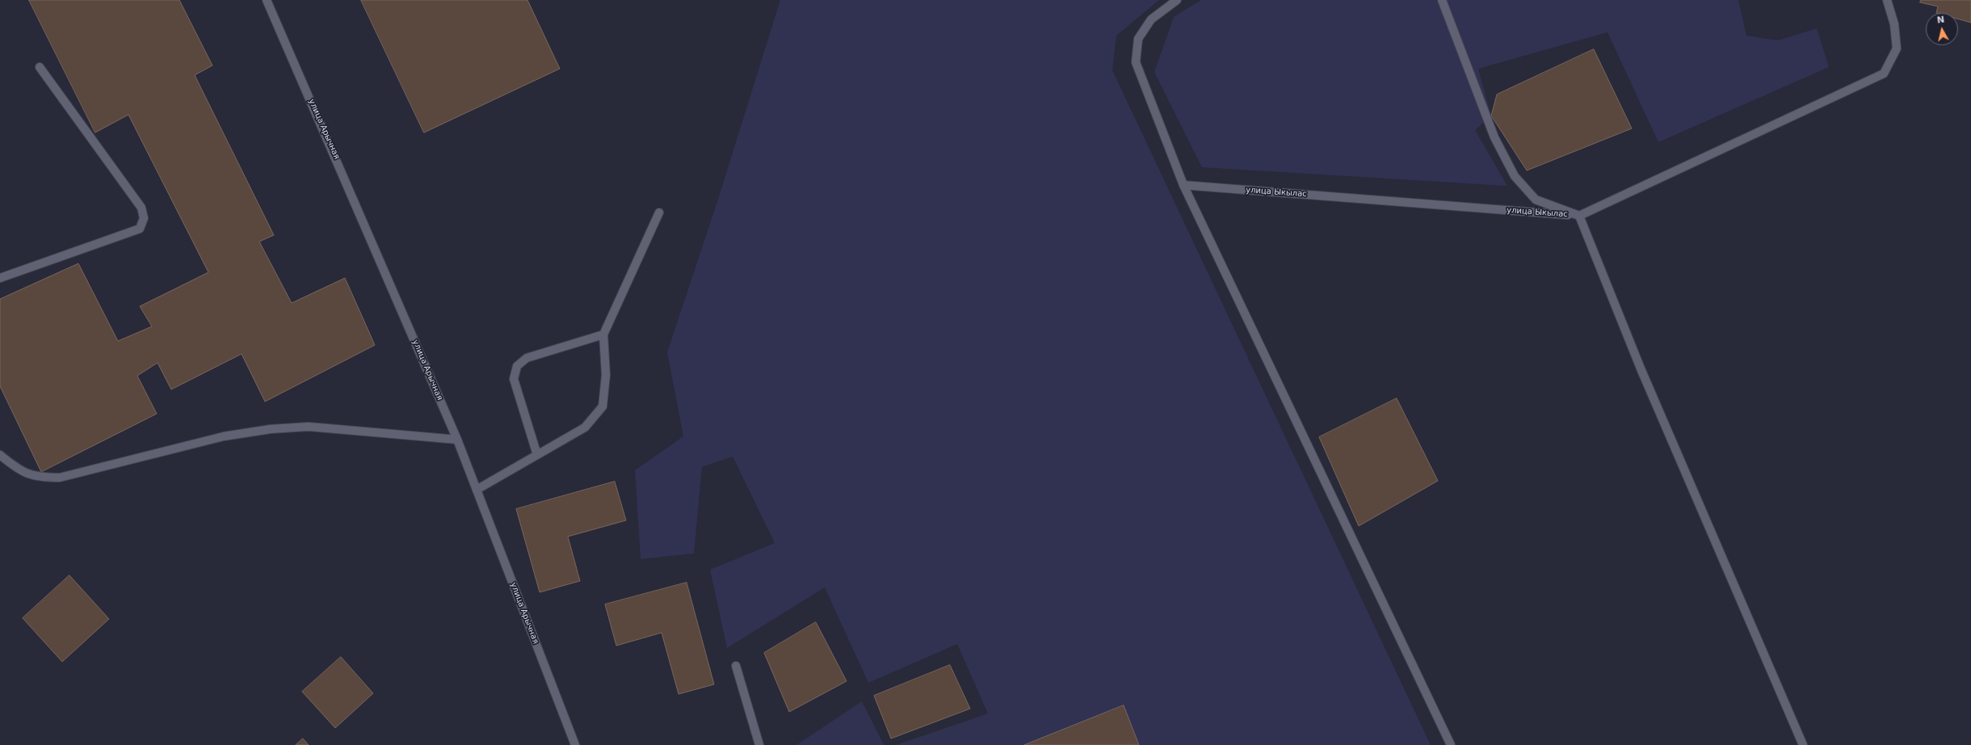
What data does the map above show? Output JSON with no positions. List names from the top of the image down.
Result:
{
  "streets": {
    "street": ["улица Арычная", "улица Ыкылас"]
  },
  "north": "top"
}
